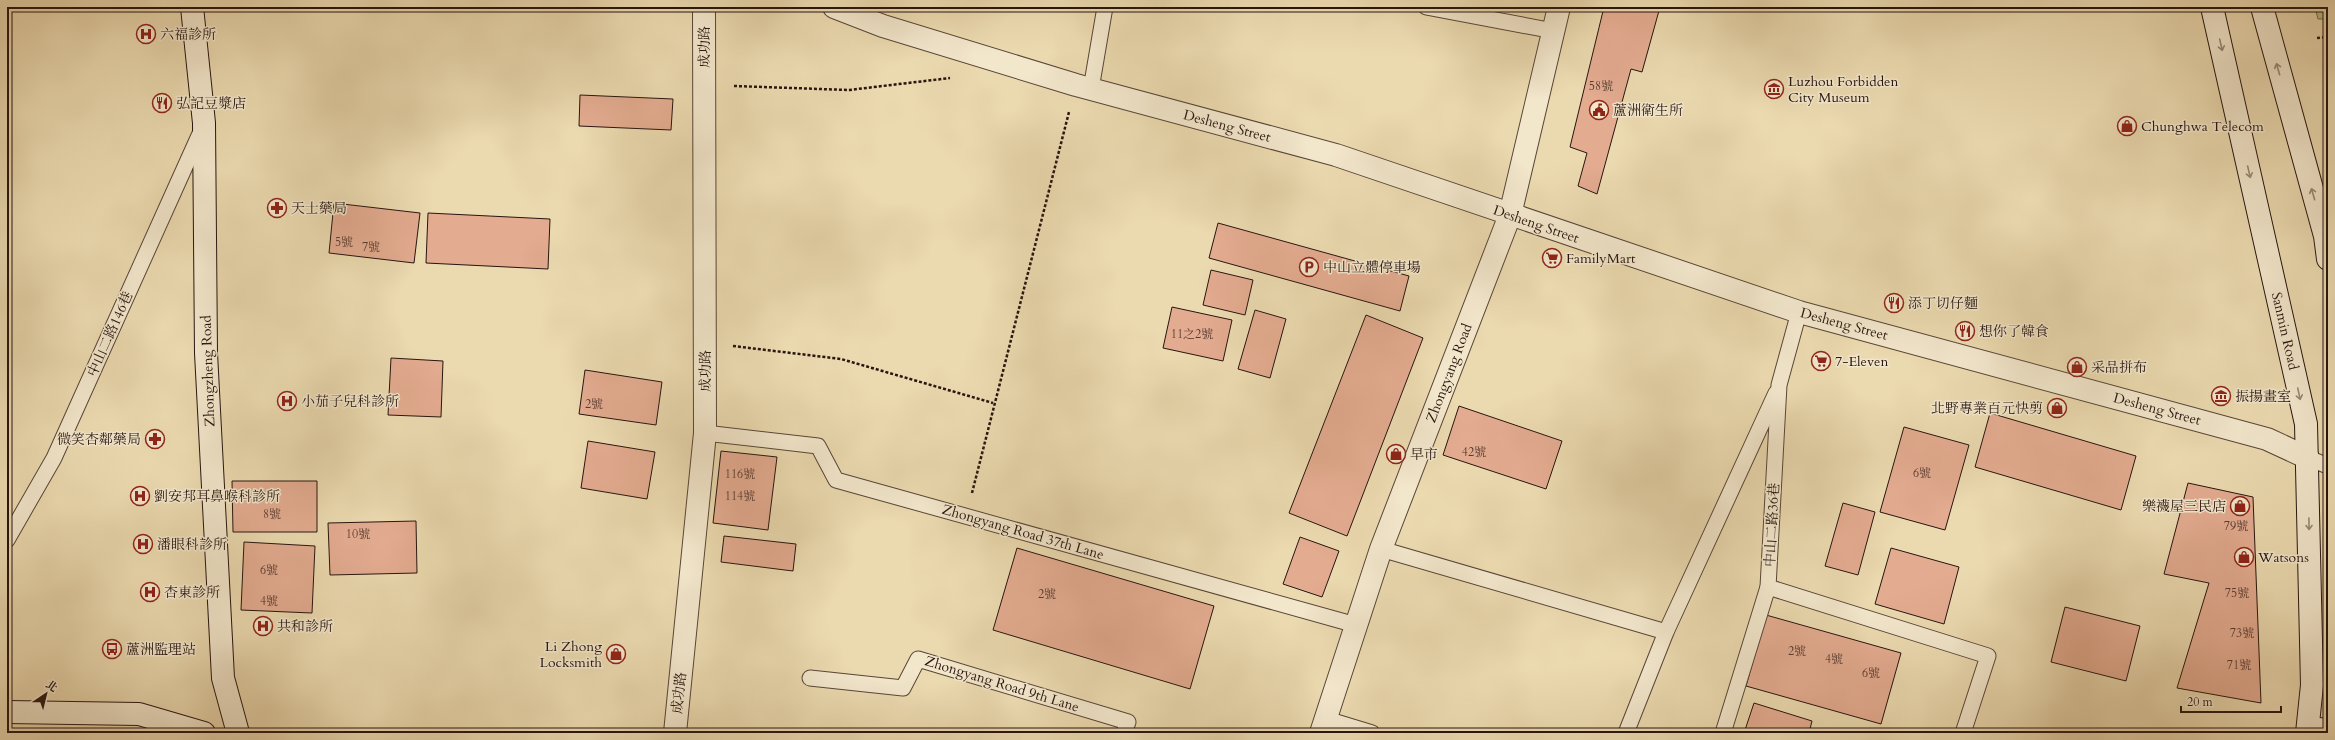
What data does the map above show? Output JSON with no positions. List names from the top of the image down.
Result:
{
  "streets": {
    "street": [
      "成功路",
      "Desheng Street",
      "Sanmin Road",
      "Zhongzheng Road",
      "Zhongyang Road"
    ],
    "lane": [
      "中山二路146巷",
      "中山二路36巷",
      "Zhongyang Road 37th Lane",
      "Zhongyang Road 9th Lane"
    ]
  },
  "crossings": [
    ["成功路", "Zhongyang Road 37th Lane"],
    ["Desheng Street", "Sanmin Road"],
    ["Desheng Street", "Zhongyang Road"],
    ["Desheng Street", "中山二路36巷"],
    ["中山二路146巷", "Zhongzheng Road"],
    ["Zhongyang Road", "Zhongyang Road 37th Lane"]
  ],
  "places": {
    "hospital": [
      "六福診所",
      "小茄子兒科診所",
      "劉安邦耳鼻喉科診所",
      "潘眼科診所",
      "杏東診所",
      "共和診所"
    ],
    "museum": ["Luzhou Forbidden City Museum", "振揚畫室"],
    "restaurant": ["弘記豆漿店", "添丁切仔麵", "想你了韓食"],
    "public building": ["蘆洲衛生所"],
    "shop": [
      "Chunghwa Telecom",
      "采品拼布",
      "北野專業百元快剪",
      "早市",
      "樂襪屋三民店",
      "Watsons",
      "Li Zhong Locksmith"
    ],
    "pharmacy": ["天士藥局", "微笑杏鄰藥局"],
    "supermarket": ["FamilyMart", "7-Eleven"],
    "parking": ["中山立體停車場"],
    "bus stop": ["蘆洲監理站"]
  },
  "house_numbers": [
    "58號",
    "5號",
    "7號",
    "11之2號",
    "2號",
    "42號",
    "6號",
    "116號",
    "114號",
    "8號",
    "79號",
    "10號",
    "6號",
    "75號",
    "2號",
    "4號",
    "73號",
    "2號",
    "4號",
    "71號",
    "6號"
  ],
  "scale_bar": "20 m",
  "north": "top right"
}
